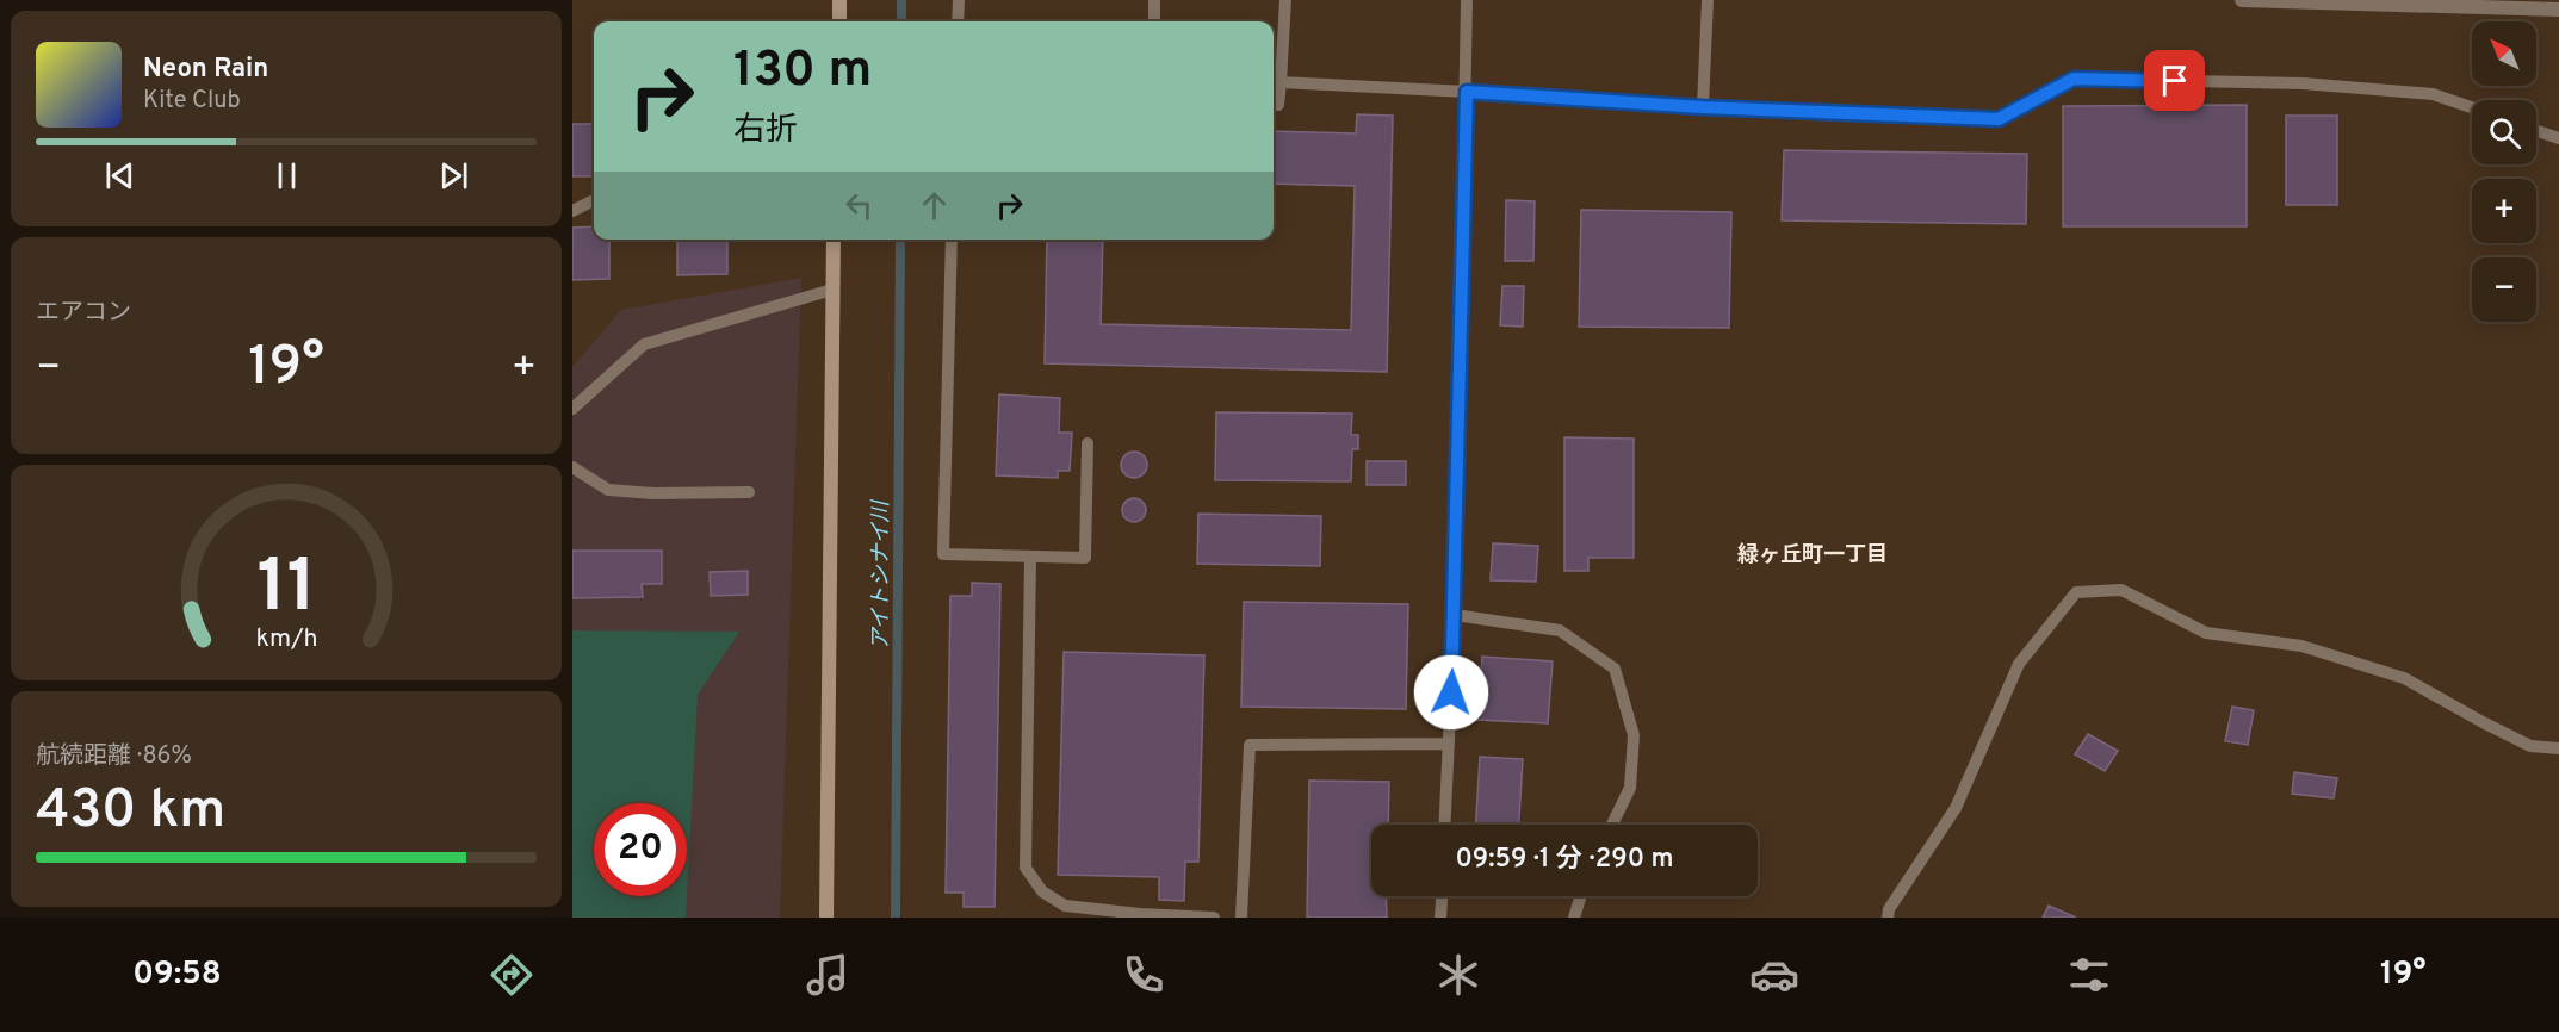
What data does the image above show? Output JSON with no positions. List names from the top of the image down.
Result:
{
  "districts": ["緑ヶ丘町一丁目"],
  "water": ["アイトシナイ川"],
  "north": "top left",
  "page": {
    "map_buttons": ["+", "−"],
    "turn": ["130 m", "右折"],
    "song": ["Neon Rain", "Kite Club"],
    "tile": [
      "エアコン",
      ["航続距離 · 86%", "430 km"]
    ],
    "heat": ["−", "19°", "+"],
    "limit": "20",
    "trip": "09:59 · 1 分 · 290 m",
    "tabs": ["09:58", "19°"],
    "gauge": ["11", "km/h"]
  }
}
